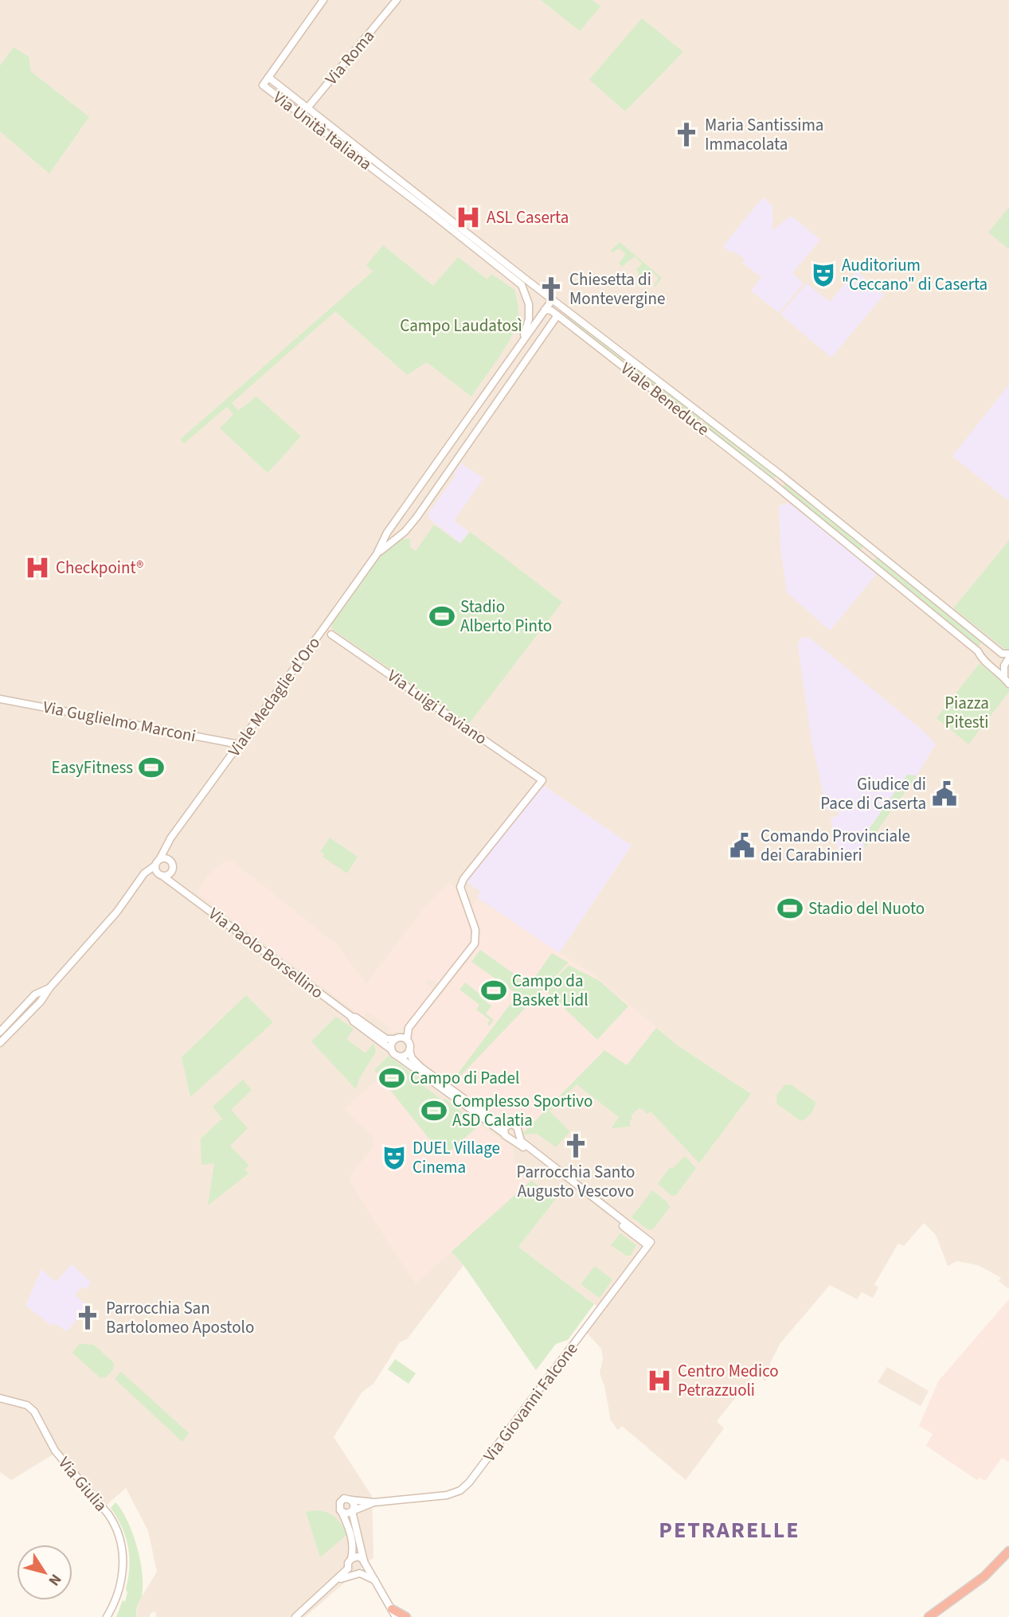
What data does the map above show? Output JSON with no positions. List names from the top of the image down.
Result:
{
  "streets": {
    "main road": [
      "Via Roma",
      "Via Unità Italiana",
      "Viale Beneduce",
      "Viale Medaglie d'Oro",
      "Via Luigi Laviano",
      "Via Guglielmo Marconi",
      "Via Paolo Borsellino",
      "Via Giovanni Falcone",
      "Via Giulia"
    ]
  },
  "crossings": [
    ["Via Roma", "Via Unità Italiana"],
    ["Via Unità Italiana", "Viale Beneduce"],
    ["Via Unità Italiana", "Viale Medaglie d'Oro"],
    ["Viale Beneduce", "Viale Medaglie d'Oro"],
    ["Viale Medaglie d'Oro", "Via Guglielmo Marconi"],
    ["Viale Medaglie d'Oro", "Via Paolo Borsellino"],
    ["Via Luigi Laviano", "Via Paolo Borsellino"]
  ],
  "districts": ["PETRARELLE"],
  "parks": ["Campo Laudatosì", "Piazza Pitesti"],
  "places": {
    "church": [
      "Maria Santissima Immacolata",
      "Chiesetta di Montevergine",
      "Parrocchia Santo Augusto Vescovo",
      "Parrocchia San Bartolomeo Apostolo"
    ],
    "hospital": ["ASL Caserta", "Checkpoint®", "Centro Medico Petrazzuoli"],
    "theatre": ["Auditorium \"Ceccano\" di Caserta", "DUEL Village Cinema"],
    "sports": [
      "Stadio Alberto Pinto",
      "EasyFitness",
      "Stadio del Nuoto",
      "Campo da Basket Lidl",
      "Campo di Padel",
      "Complesso Sportivo ASD Calatia"
    ],
    "public building": ["Giudice di Pace di Caserta", "Comando Provinciale dei Carabinieri"]
  },
  "north": "bottom right"
}
